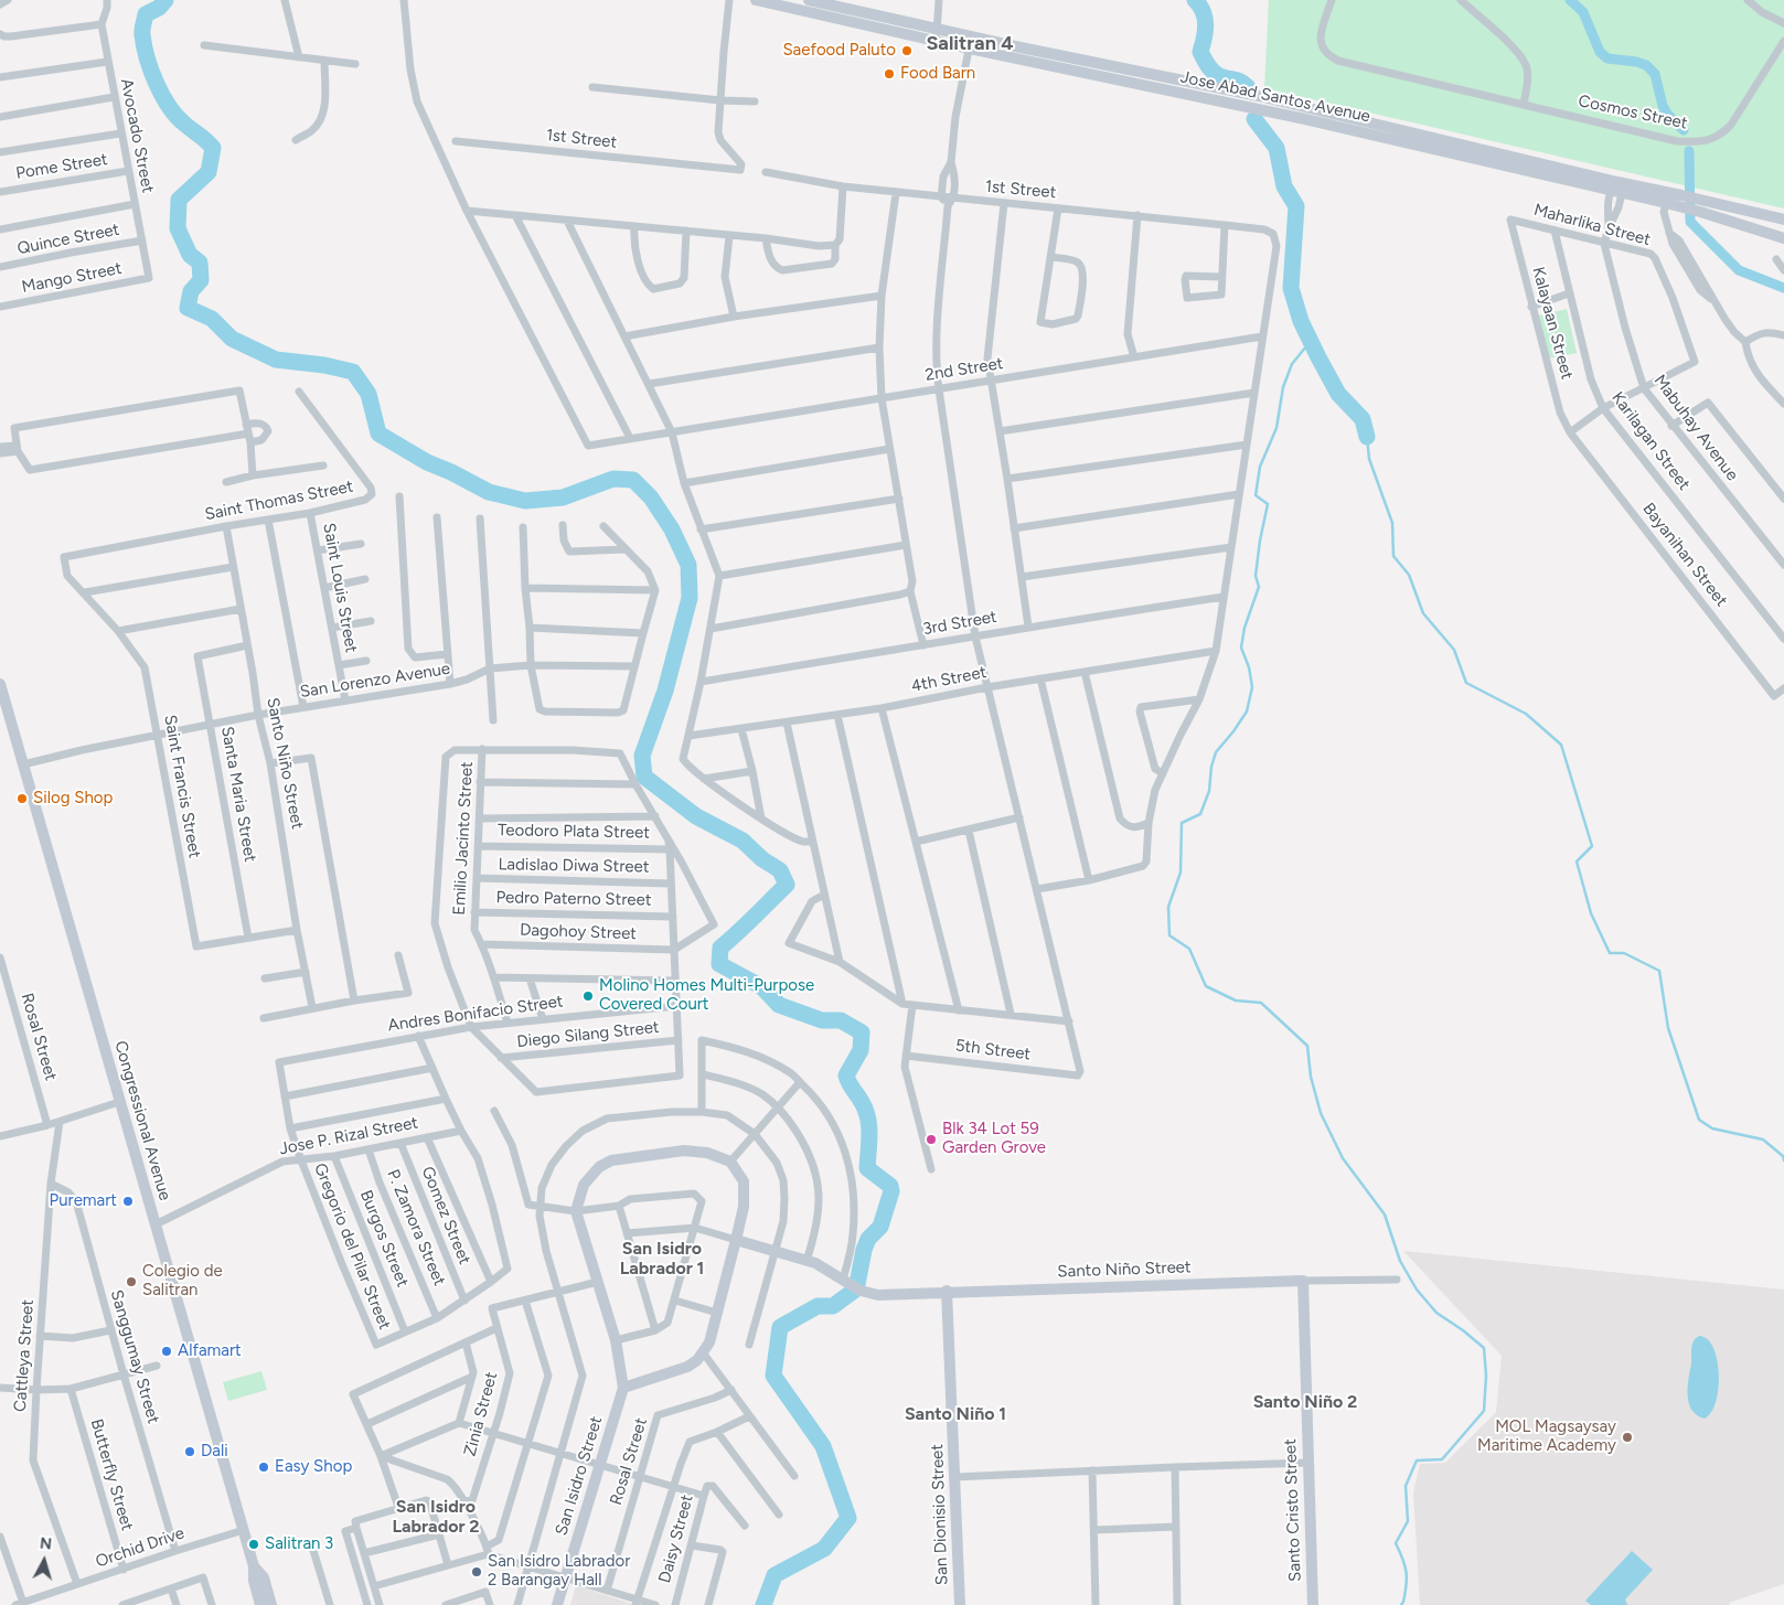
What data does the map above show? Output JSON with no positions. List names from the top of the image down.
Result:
{
  "streets": {
    "main road": [
      "Jose Abad Santos Avenue",
      "Santo Niño Street",
      "Congressional Avenue",
      "San Isidro Street",
      "Santo Cristo Street",
      "San Dionisio Street"
    ],
    "street": [
      "Cosmos Street",
      "Avocado Street",
      "1st Street",
      "Pome Street",
      "Maharlika Street",
      "Quince Street",
      "Mango Street",
      "Kalayaan Street",
      "2nd Street",
      "Mabuhay Avenue",
      "Karilagan Street",
      "Saint Thomas Street",
      "Bayanihan Street",
      "Saint Louis Street",
      "3rd Street",
      "4th Street",
      "San Lorenzo Avenue",
      "Saint Francis Street",
      "Santa Maria Street",
      "Teodoro Plata Street",
      "Emilio Jacinto Street",
      "Ladislao Diwa Street",
      "Pedro Paterno Street",
      "Dagohoy Street",
      "Andres Bonifacio Street",
      "Diego Silang Street",
      "Rosal Street",
      "5th Street",
      "Jose P. Rizal Street",
      "Gomez Street",
      "P. Zamora Street",
      "Burgos Street",
      "Gregorio del Pilar Street",
      "Cattleya Street",
      "Sanggumay Street",
      "Zinia Street",
      "Butterfly Street",
      "Daisy Street",
      "Orchid Drive"
    ]
  },
  "crossings": [
    ["Jose Abad Santos Avenue", "Mabuhay Avenue"],
    ["Avocado Street", "Pome Street"],
    ["Avocado Street", "Quince Street"],
    ["Avocado Street", "Mango Street"],
    ["1st Street", "2nd Street"],
    ["Maharlika Street", "Kalayaan Street"],
    ["Maharlika Street", "Mabuhay Avenue"],
    ["Maharlika Street", "Karilagan Street"],
    ["Kalayaan Street", "Bayanihan Street"],
    ["Saint Thomas Street", "Saint Louis Street"],
    ["Saint Thomas Street", "Santo Niño Street"],
    ["Saint Thomas Street", "Saint Francis Street"],
    ["Saint Louis Street", "San Lorenzo Avenue"],
    ["San Lorenzo Avenue", "Santo Niño Street"],
    ["San Lorenzo Avenue", "Saint Francis Street"],
    ["San Lorenzo Avenue", "Santa Maria Street"],
    ["San Lorenzo Avenue", "Congressional Avenue"],
    ["Santo Niño Street", "Saint Francis Street"],
    ["Santo Niño Street", "Santa Maria Street"],
    ["Santo Niño Street", "Santo Cristo Street"],
    ["Santo Niño Street", "San Dionisio Street"],
    ["Saint Francis Street", "Santa Maria Street"],
    ["Teodoro Plata Street", "Emilio Jacinto Street"],
    ["Emilio Jacinto Street", "Ladislao Diwa Street"],
    ["Emilio Jacinto Street", "Pedro Paterno Street"],
    ["Emilio Jacinto Street", "Dagohoy Street"],
    ["Emilio Jacinto Street", "Andres Bonifacio Street"],
    ["Andres Bonifacio Street", "Gregorio del Pilar Street"],
    ["Congressional Avenue", "Jose P. Rizal Street"],
    ["Congressional Avenue", "Orchid Drive"],
    ["Jose P. Rizal Street", "Gomez Street"],
    ["Jose P. Rizal Street", "P. Zamora Street"],
    ["Jose P. Rizal Street", "Burgos Street"],
    ["Jose P. Rizal Street", "Gregorio del Pilar Street"],
    ["Burgos Street", "Gregorio del Pilar Street"],
    ["Cattleya Street", "Sanggumay Street"],
    ["Cattleya Street", "Orchid Drive"],
    ["Sanggumay Street", "Orchid Drive"],
    ["Butterfly Street", "Orchid Drive"]
  ],
  "districts": [
    "Salitran 4",
    "San Isidro Labrador 1",
    "Santo Niño 2",
    "Santo Niño 1",
    "San Isidro Labrador 2"
  ],
  "places": [
    "Saefood Paluto",
    "Food Barn",
    "Silog Shop",
    "Molino Homes Multi-Purpose Covered Court",
    "Blk 34 Lot 59 Garden Grove",
    "Puremart",
    "Colegio de Salitran",
    "Alfamart",
    "MOL Magsaysay Maritime Academy",
    "Dali",
    "Easy Shop",
    "Salitran 3",
    "San Isidro Labrador 2 Barangay Hall"
  ],
  "north": "top"
}
